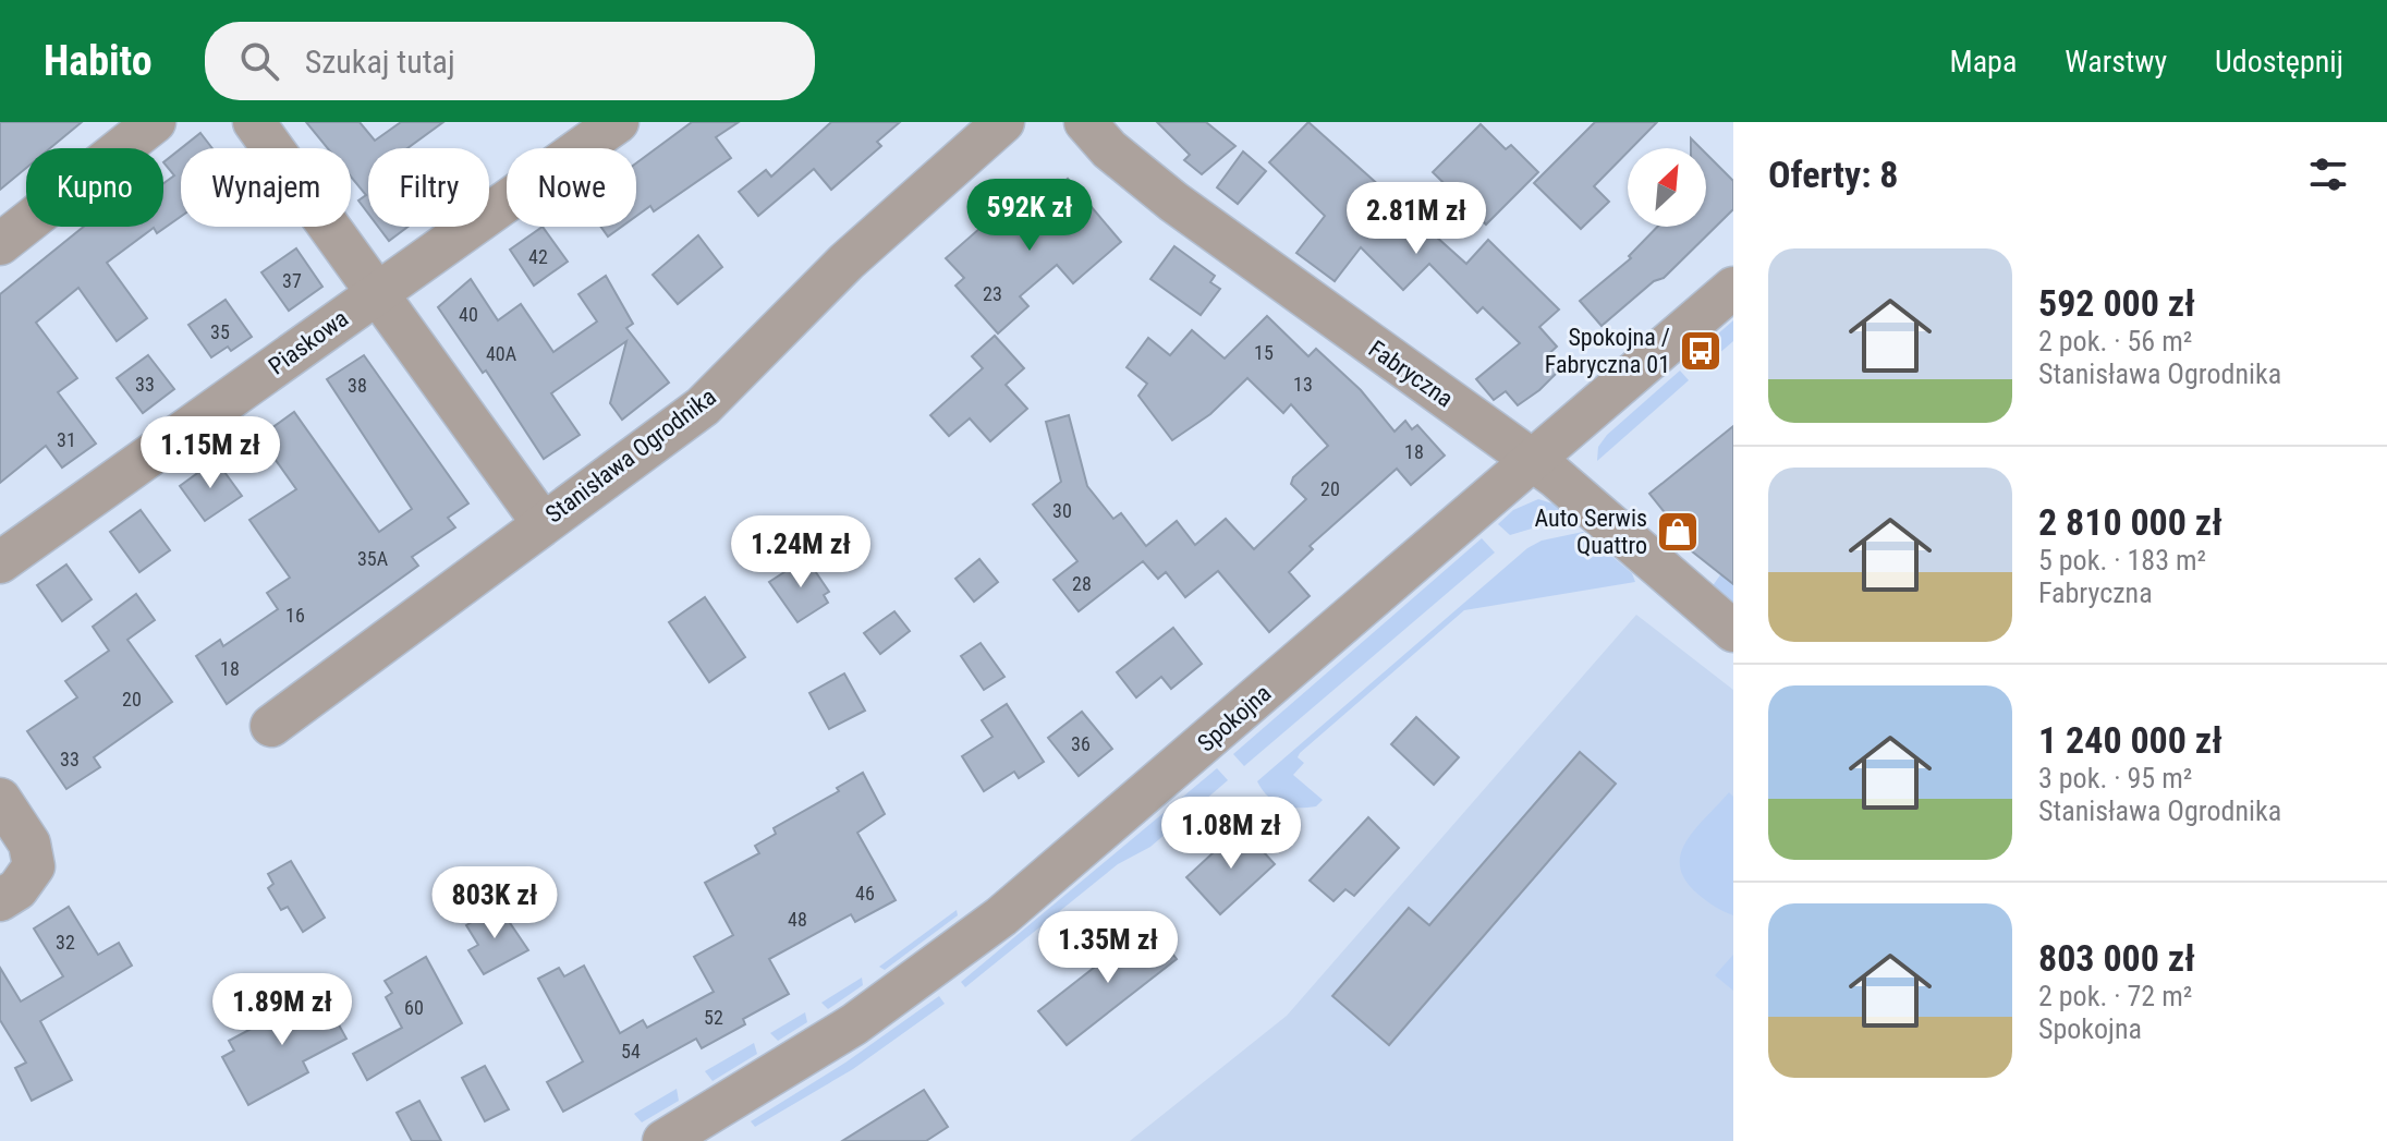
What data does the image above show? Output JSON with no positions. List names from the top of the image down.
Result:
{
  "streets": {
    "street": [
      "Piaskowa",
      "Fabryczna",
      "Stanisława Ogrodnika",
      "Spokojna"
    ]
  },
  "crossings": [
    ["Fabryczna", "Spokojna"]
  ],
  "places": {
    "bus stop": ["Spokojna / Fabryczna 01"],
    "shop": ["Auto Serwis Quattro"]
  },
  "house_numbers": [
    "42",
    "37",
    "23",
    "40",
    "35",
    "15",
    "40A",
    "33",
    "13",
    "38",
    "31",
    "18",
    "20",
    "30",
    "35A",
    "28",
    "16",
    "18",
    "20",
    "36",
    "33",
    "46",
    "48",
    "32",
    "60",
    "52",
    "54"
  ],
  "north": "top right",
  "page": {
    "header": "Habito",
    "search": "Szukaj tutaj",
    "nav": ["Mapa", "Warstwy", "Udostępnij"],
    "heading": "Oferty: 8",
    "chip": [
      "Kupno",
      "Wynajem",
      "Filtry",
      "Nowe"
    ],
    "price": [
      "592K zł",
      "2.81M zł",
      "1.15M zł",
      "1.24M zł",
      "1.08M zł",
      "803K zł",
      "1.35M zł",
      "1.89M zł"
    ],
    "list": [
      {
        "name": "592 000 zł",
        "note": "2 pok. · 56 m² · Stanisława Ogrodnika"
      },
      {
        "name": "2 810 000 zł",
        "note": "5 pok. · 183 m² · Fabryczna"
      },
      {
        "name": "1 240 000 zł",
        "note": "3 pok. · 95 m² · Stanisława Ogrodnika"
      },
      {
        "name": "803 000 zł",
        "note": "2 pok. · 72 m² · Spokojna"
      }
    ]
  }
}
